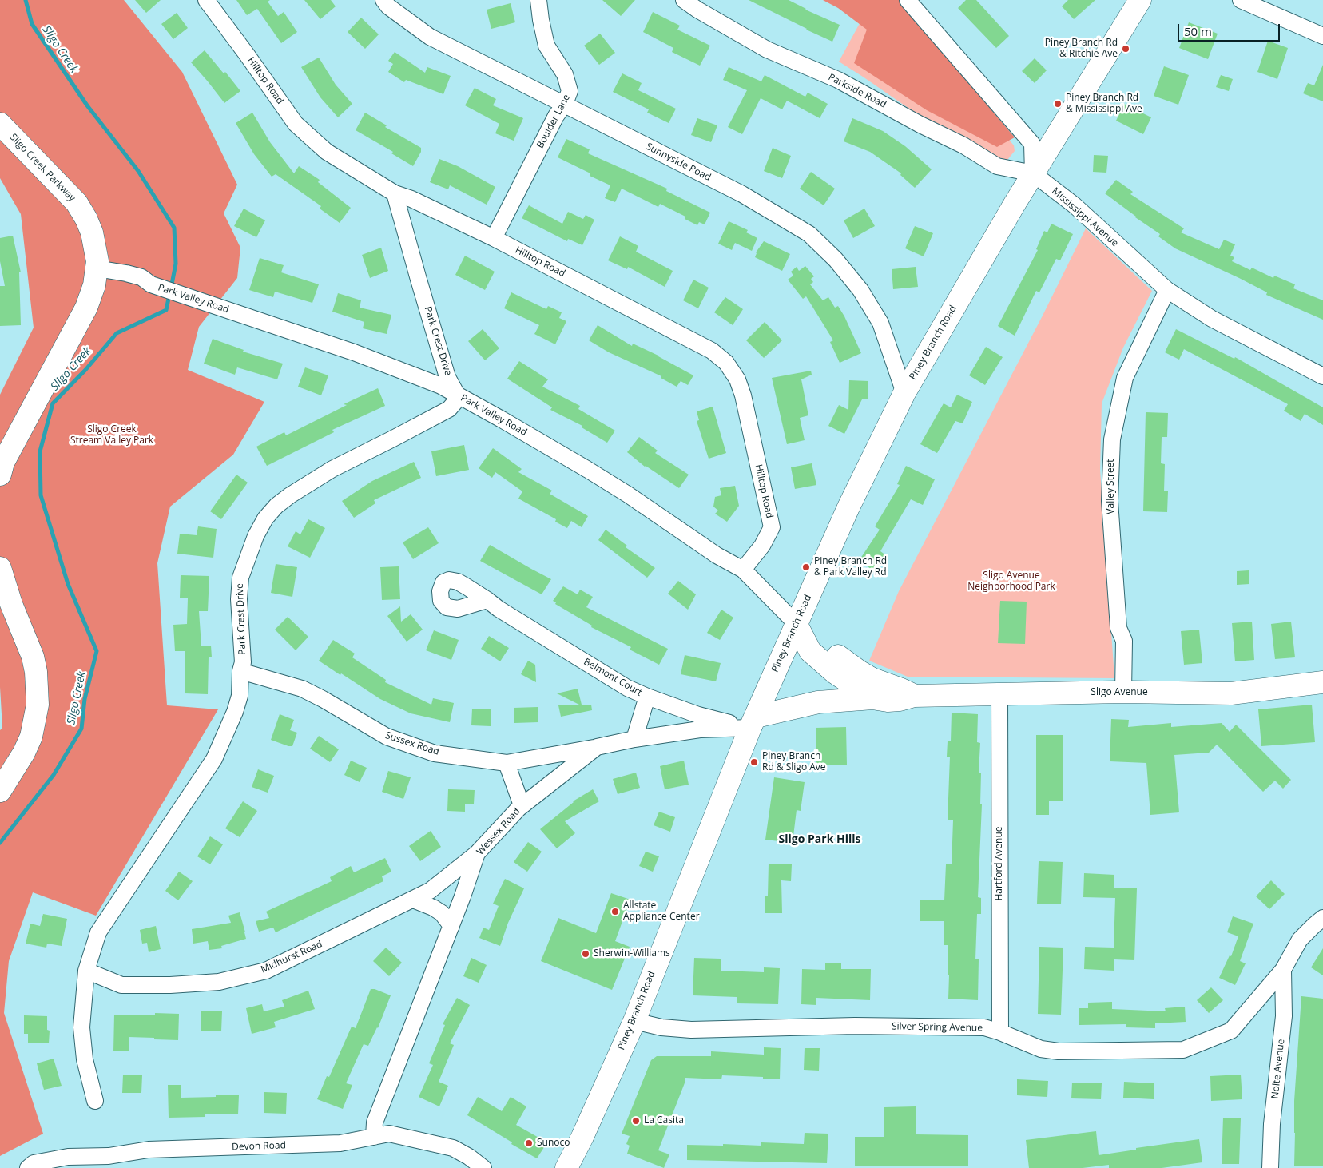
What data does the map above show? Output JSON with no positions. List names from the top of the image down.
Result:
{
  "streets": {
    "street": [
      "Hilltop Road",
      "Parkside Road",
      "Boulder Lane",
      "Sunnyside Road",
      "Sligo Creek Parkway",
      "Mississippi Avenue",
      "Park Valley Road",
      "Park Crest Drive",
      "Piney Branch Road",
      "Valley Street",
      "Belmont Court",
      "Sligo Avenue",
      "Sussex Road",
      "Wessex Road",
      "Hartford Avenue",
      "Midhurst Road",
      "Silver Spring Avenue",
      "Nolte Avenue",
      "Devon Road"
    ]
  },
  "crossings": [
    ["Hilltop Road", "Boulder Lane"],
    ["Hilltop Road", "Park Valley Road"],
    ["Hilltop Road", "Park Crest Drive"],
    ["Parkside Road", "Mississippi Avenue"],
    ["Parkside Road", "Piney Branch Road"],
    ["Boulder Lane", "Sunnyside Road"],
    ["Sunnyside Road", "Piney Branch Road"],
    ["Sligo Creek Parkway", "Park Valley Road"],
    ["Mississippi Avenue", "Piney Branch Road"],
    ["Mississippi Avenue", "Valley Street"],
    ["Park Valley Road", "Park Crest Drive"],
    ["Park Valley Road", "Piney Branch Road"],
    ["Park Valley Road", "Sligo Avenue"],
    ["Park Crest Drive", "Sussex Road"],
    ["Park Crest Drive", "Midhurst Road"],
    ["Piney Branch Road", "Belmont Court"],
    ["Piney Branch Road", "Sligo Avenue"],
    ["Piney Branch Road", "Wessex Road"],
    ["Piney Branch Road", "Silver Spring Avenue"],
    ["Valley Street", "Sligo Avenue"],
    ["Belmont Court", "Wessex Road"],
    ["Sligo Avenue", "Hartford Avenue"],
    ["Sussex Road", "Wessex Road"],
    ["Wessex Road", "Midhurst Road"],
    ["Wessex Road", "Devon Road"],
    ["Hartford Avenue", "Silver Spring Avenue"],
    ["Silver Spring Avenue", "Nolte Avenue"]
  ],
  "districts": ["Sligo Park Hills"],
  "water": ["Sligo Creek"],
  "parks": ["Sligo Creek Stream Valley Park", "Sligo Avenue Neighborhood Park"],
  "places": [
    "Piney Branch Rd & Ritchie Ave",
    "Piney Branch Rd & Mississippi Ave",
    "Piney Branch Rd & Park Valley Rd",
    "Piney Branch Rd & Sligo Ave",
    "Allstate Appliance Center",
    "Sherwin-Williams",
    "La Casita",
    "Sunoco"
  ],
  "scale_bar": "50 m"
}
